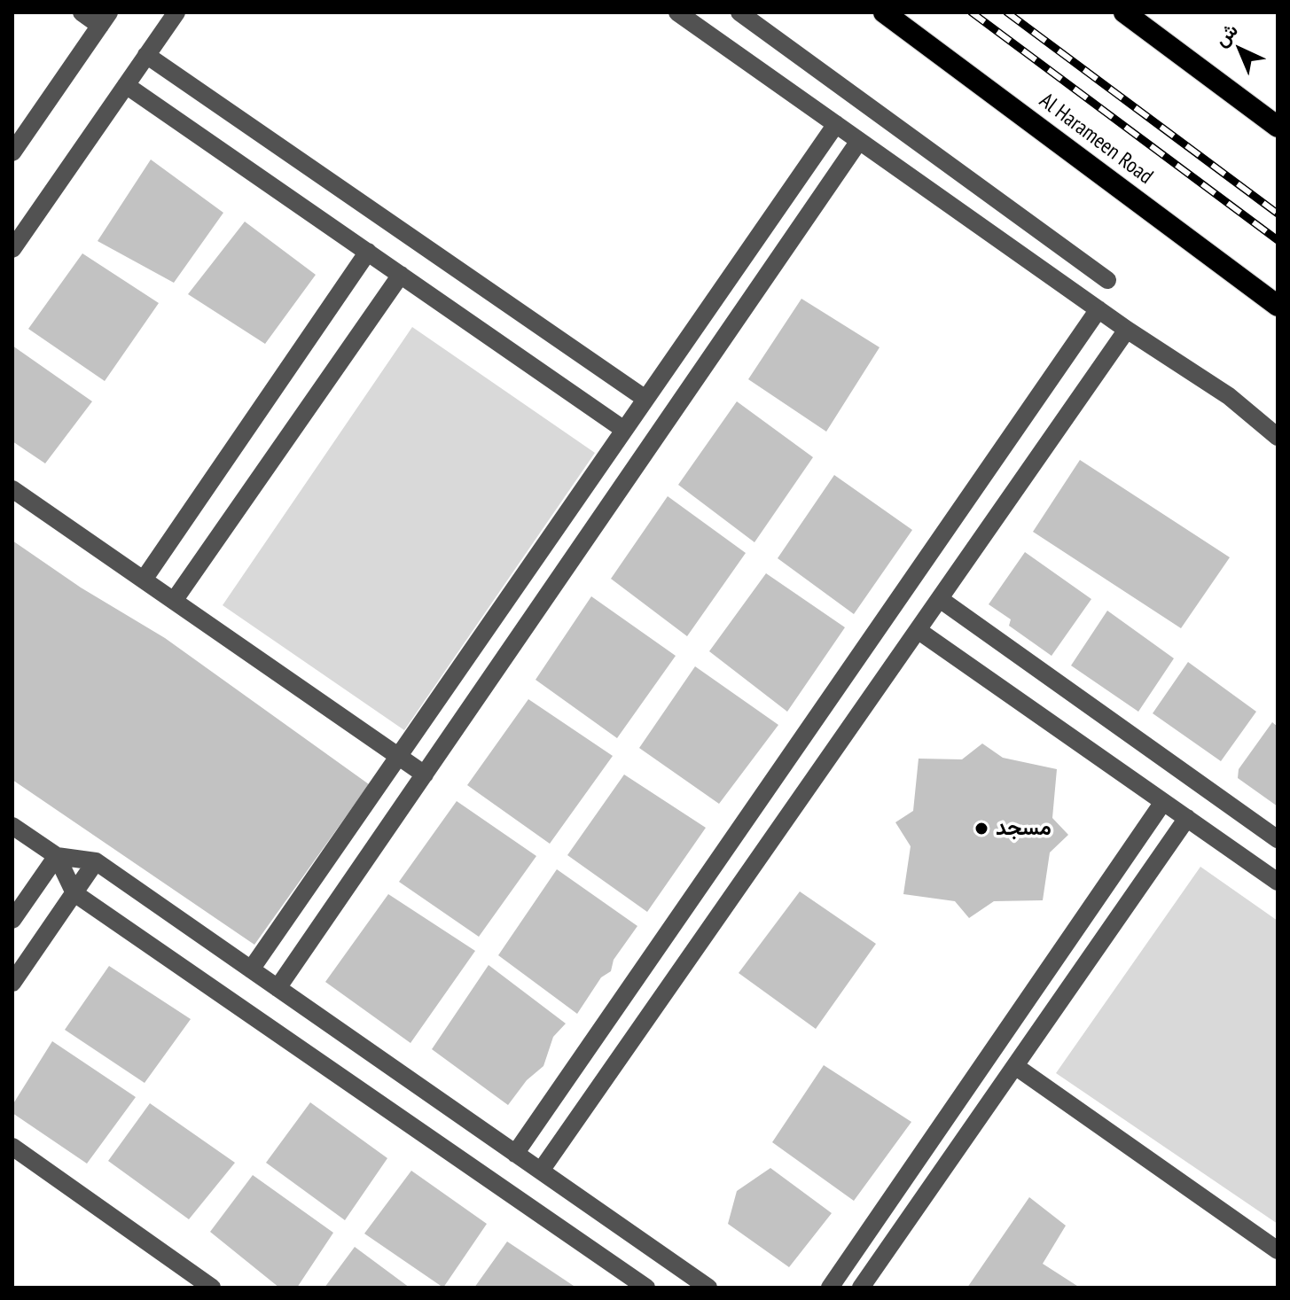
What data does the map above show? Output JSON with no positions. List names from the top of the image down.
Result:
{
  "streets": {
    "highway": ["Al Harameen Road"]
  },
  "places": ["مسجد"],
  "north": "top left"
}
